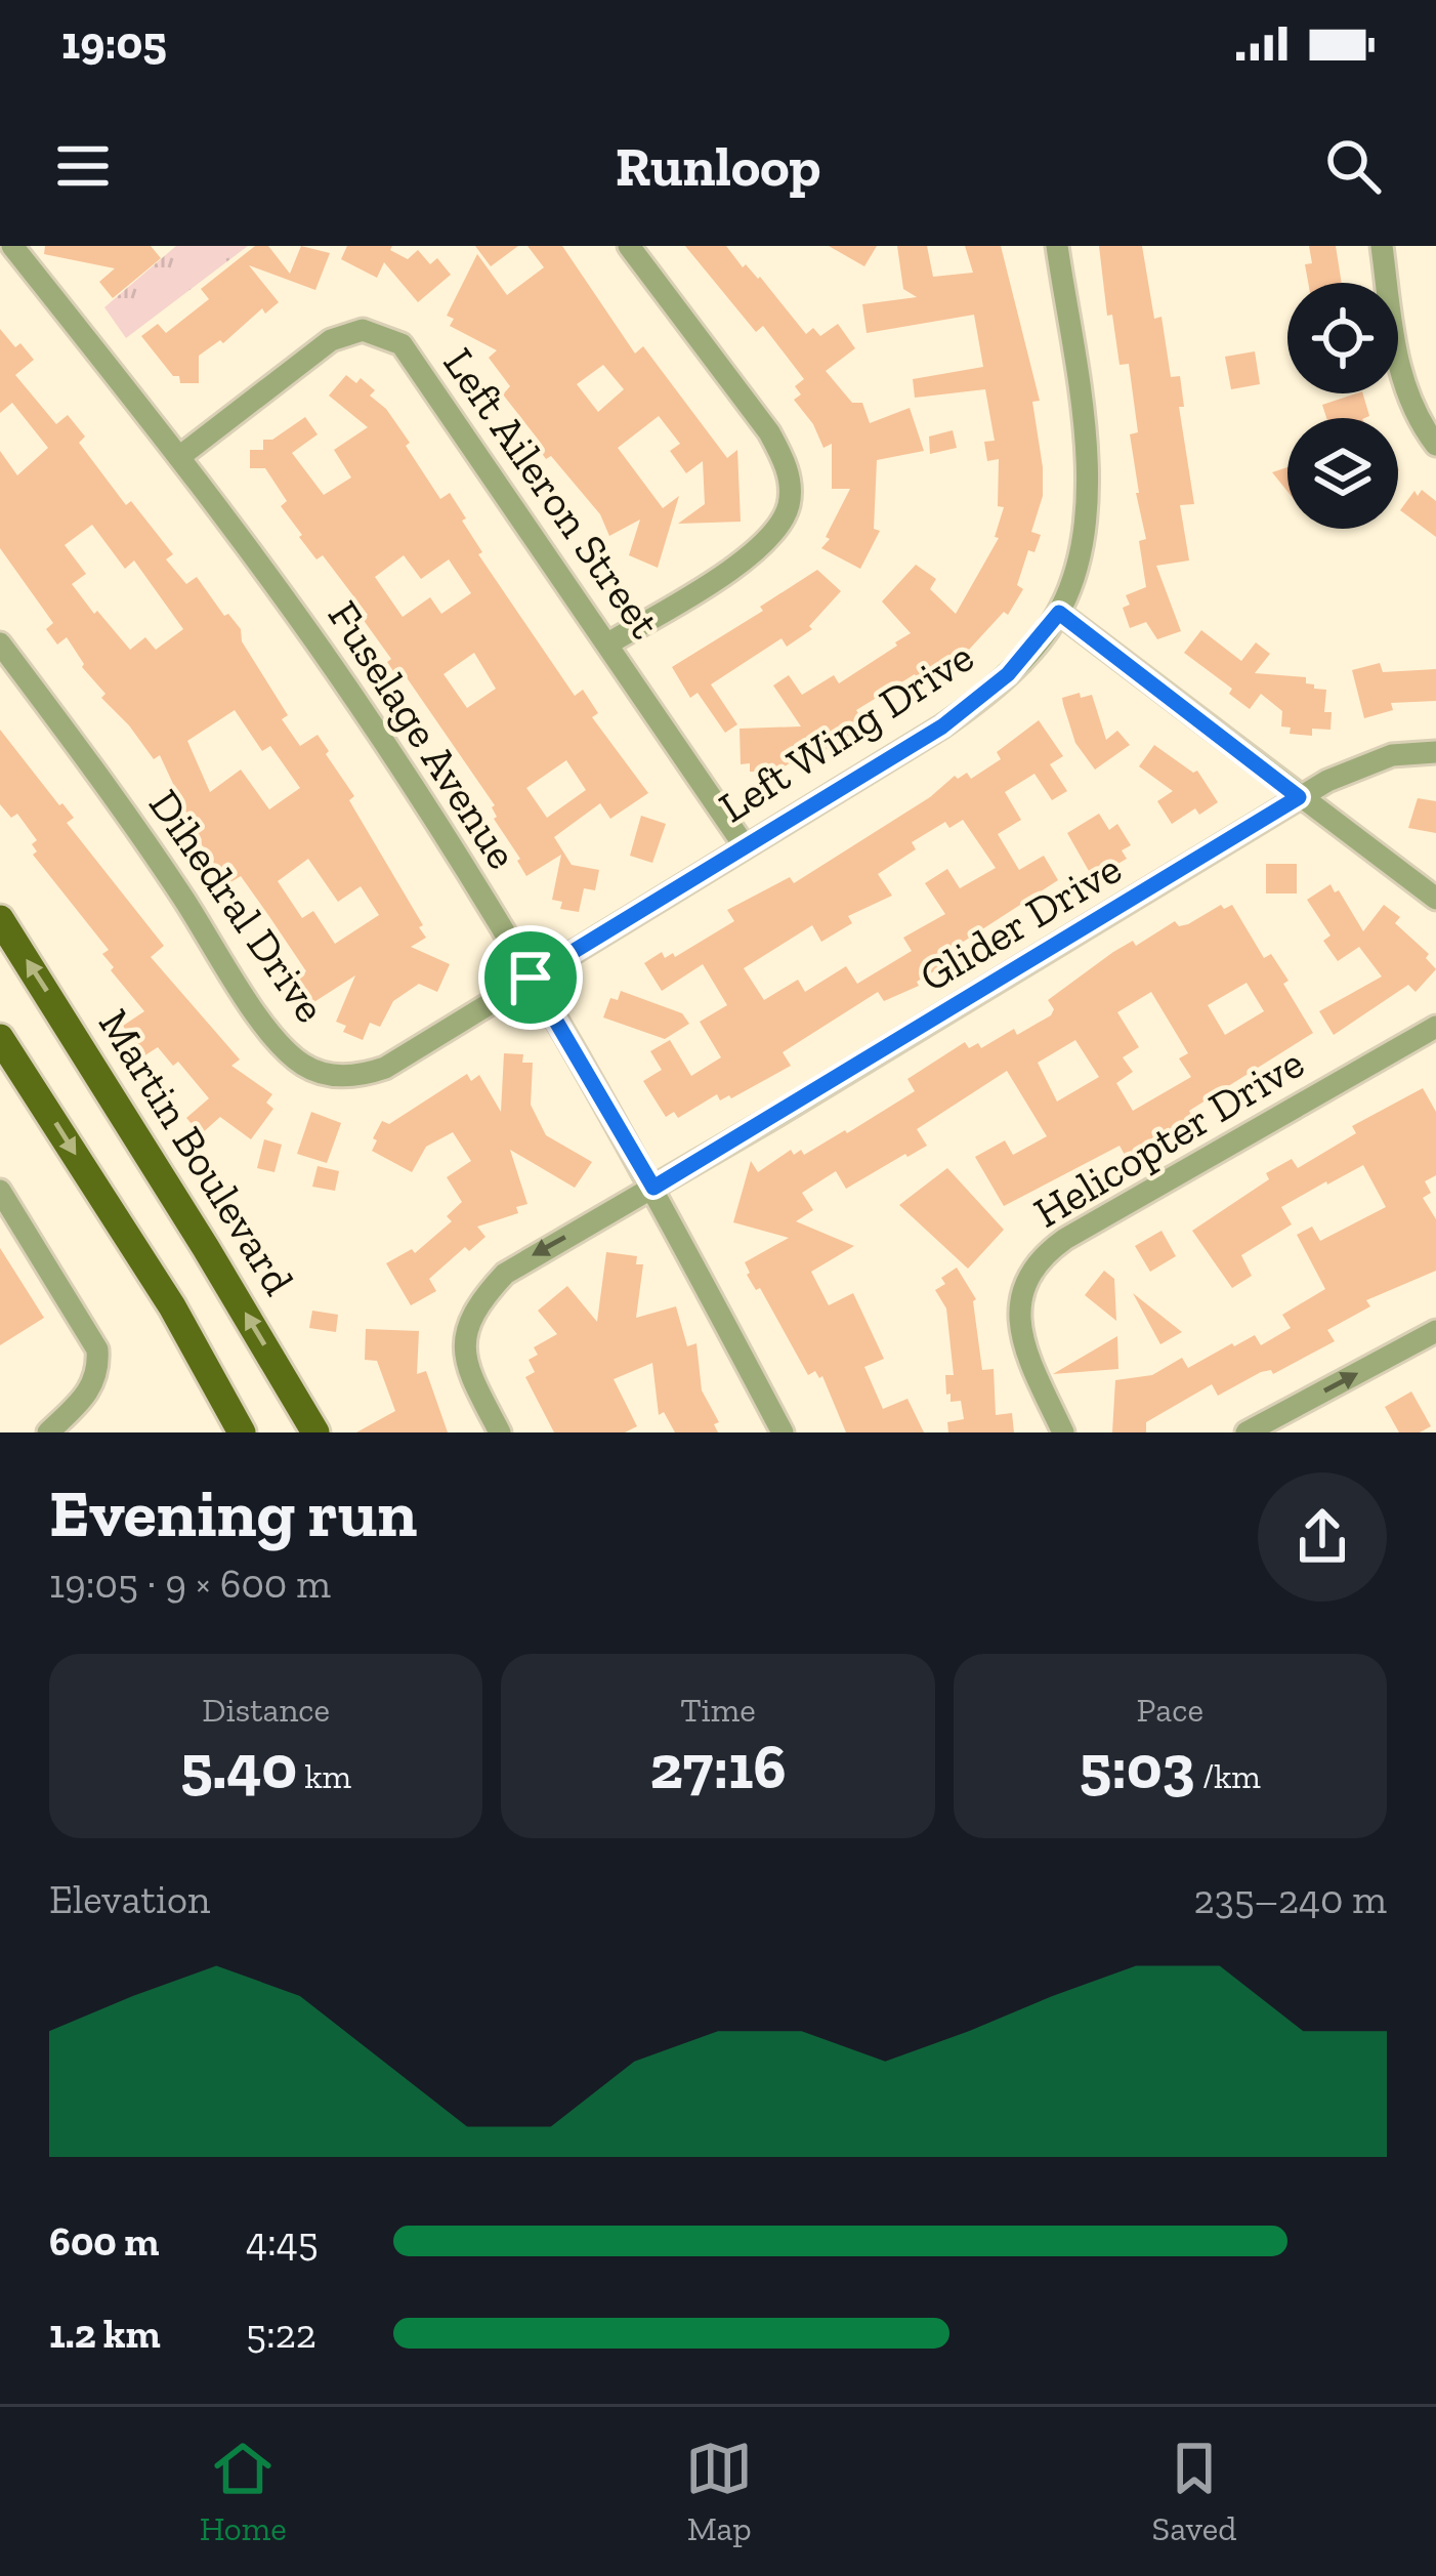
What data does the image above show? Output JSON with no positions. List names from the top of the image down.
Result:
{
  "streets": {
    "main road": ["Martin Boulevard"],
    "street": [
      "Left Aileron Street",
      "Left Wing Drive",
      "Fuselage Avenue",
      "Dihedral Drive",
      "Glider Drive",
      "Helicopter Drive"
    ]
  },
  "crossings": [
    ["Left Aileron Street", "Left Wing Drive"],
    ["Left Aileron Street", "Fuselage Avenue"],
    ["Left Wing Drive", "Fuselage Avenue"],
    ["Left Wing Drive", "Dihedral Drive"],
    ["Fuselage Avenue", "Dihedral Drive"],
    ["Fuselage Avenue", "Glider Drive"]
  ],
  "page": {
    "status": "19:05",
    "header": "Runloop",
    "heading": ["Evening run", "19:05 · 9 × 600 m"],
    "stats": [
      ["Distance", "5.40 km"],
      ["Time", "27:16"],
      ["Pace", "5:03 /km"]
    ],
    "chart": ["Elevation", "235–240 m"],
    "list": [
      {
        "name": "600 m",
        "note": "4:45"
      },
      {
        "name": "1.2 km",
        "note": "5:22"
      }
    ],
    "tabs": ["Home", "Map", "Saved"]
  }
}
